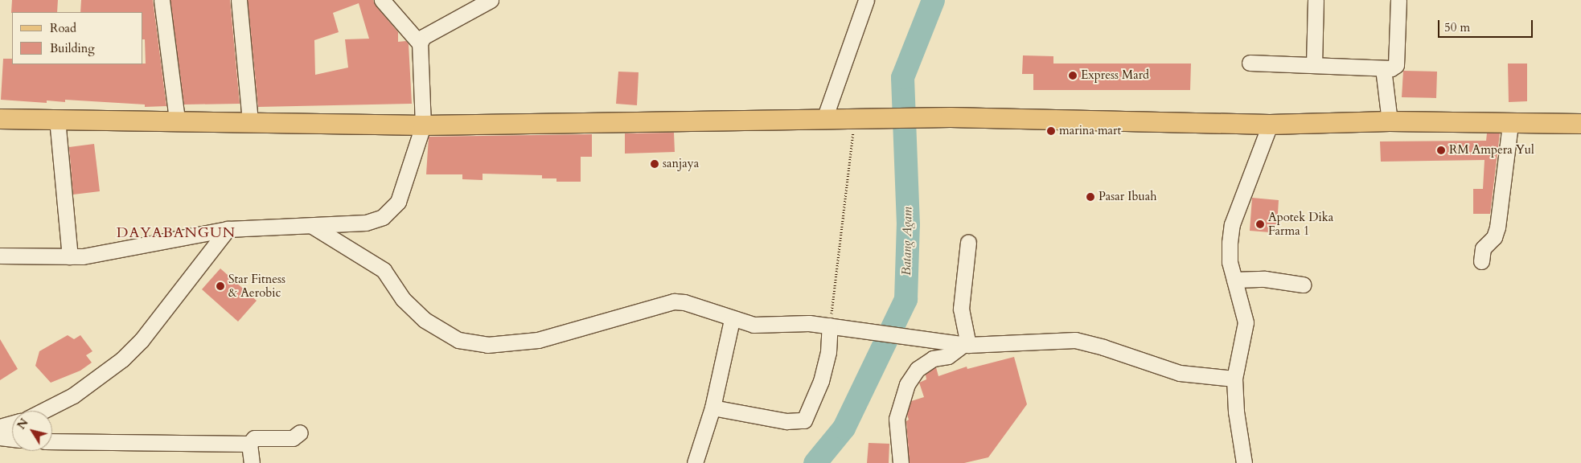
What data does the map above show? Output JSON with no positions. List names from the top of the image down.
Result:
{
  "districts": ["DAYABANGUN"],
  "water": ["Batang Agam"],
  "places": [
    "Express Mard",
    "marina mart",
    "RM Ampera Yul",
    "sanjaya",
    "Pasar Ibuah",
    "Apotek Dika Farma 1",
    "Star Fitness & Aerobic"
  ],
  "legend": ["Road", "Building"],
  "scale_bar": "50 m",
  "north": "top left"
}
